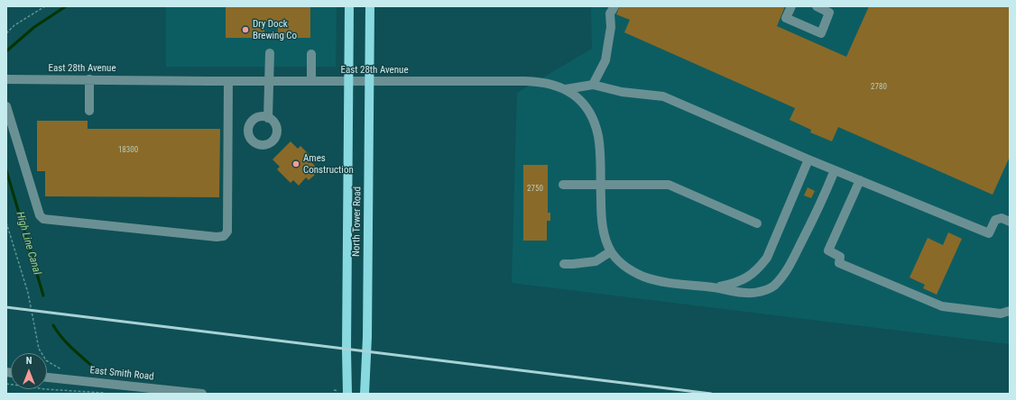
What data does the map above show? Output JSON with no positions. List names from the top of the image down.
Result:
{
  "streets": {
    "main road": ["North Tower Road"],
    "street": ["East 28th Avenue", "East Smith Road"]
  },
  "crossings": [
    ["East 28th Avenue", "North Tower Road"]
  ],
  "water": ["High Line Canal"],
  "places": ["Dry Dock Brewing Co", "Ames Construction"],
  "house_numbers": ["2780", "18300", "2750"],
  "north": "top"
}
